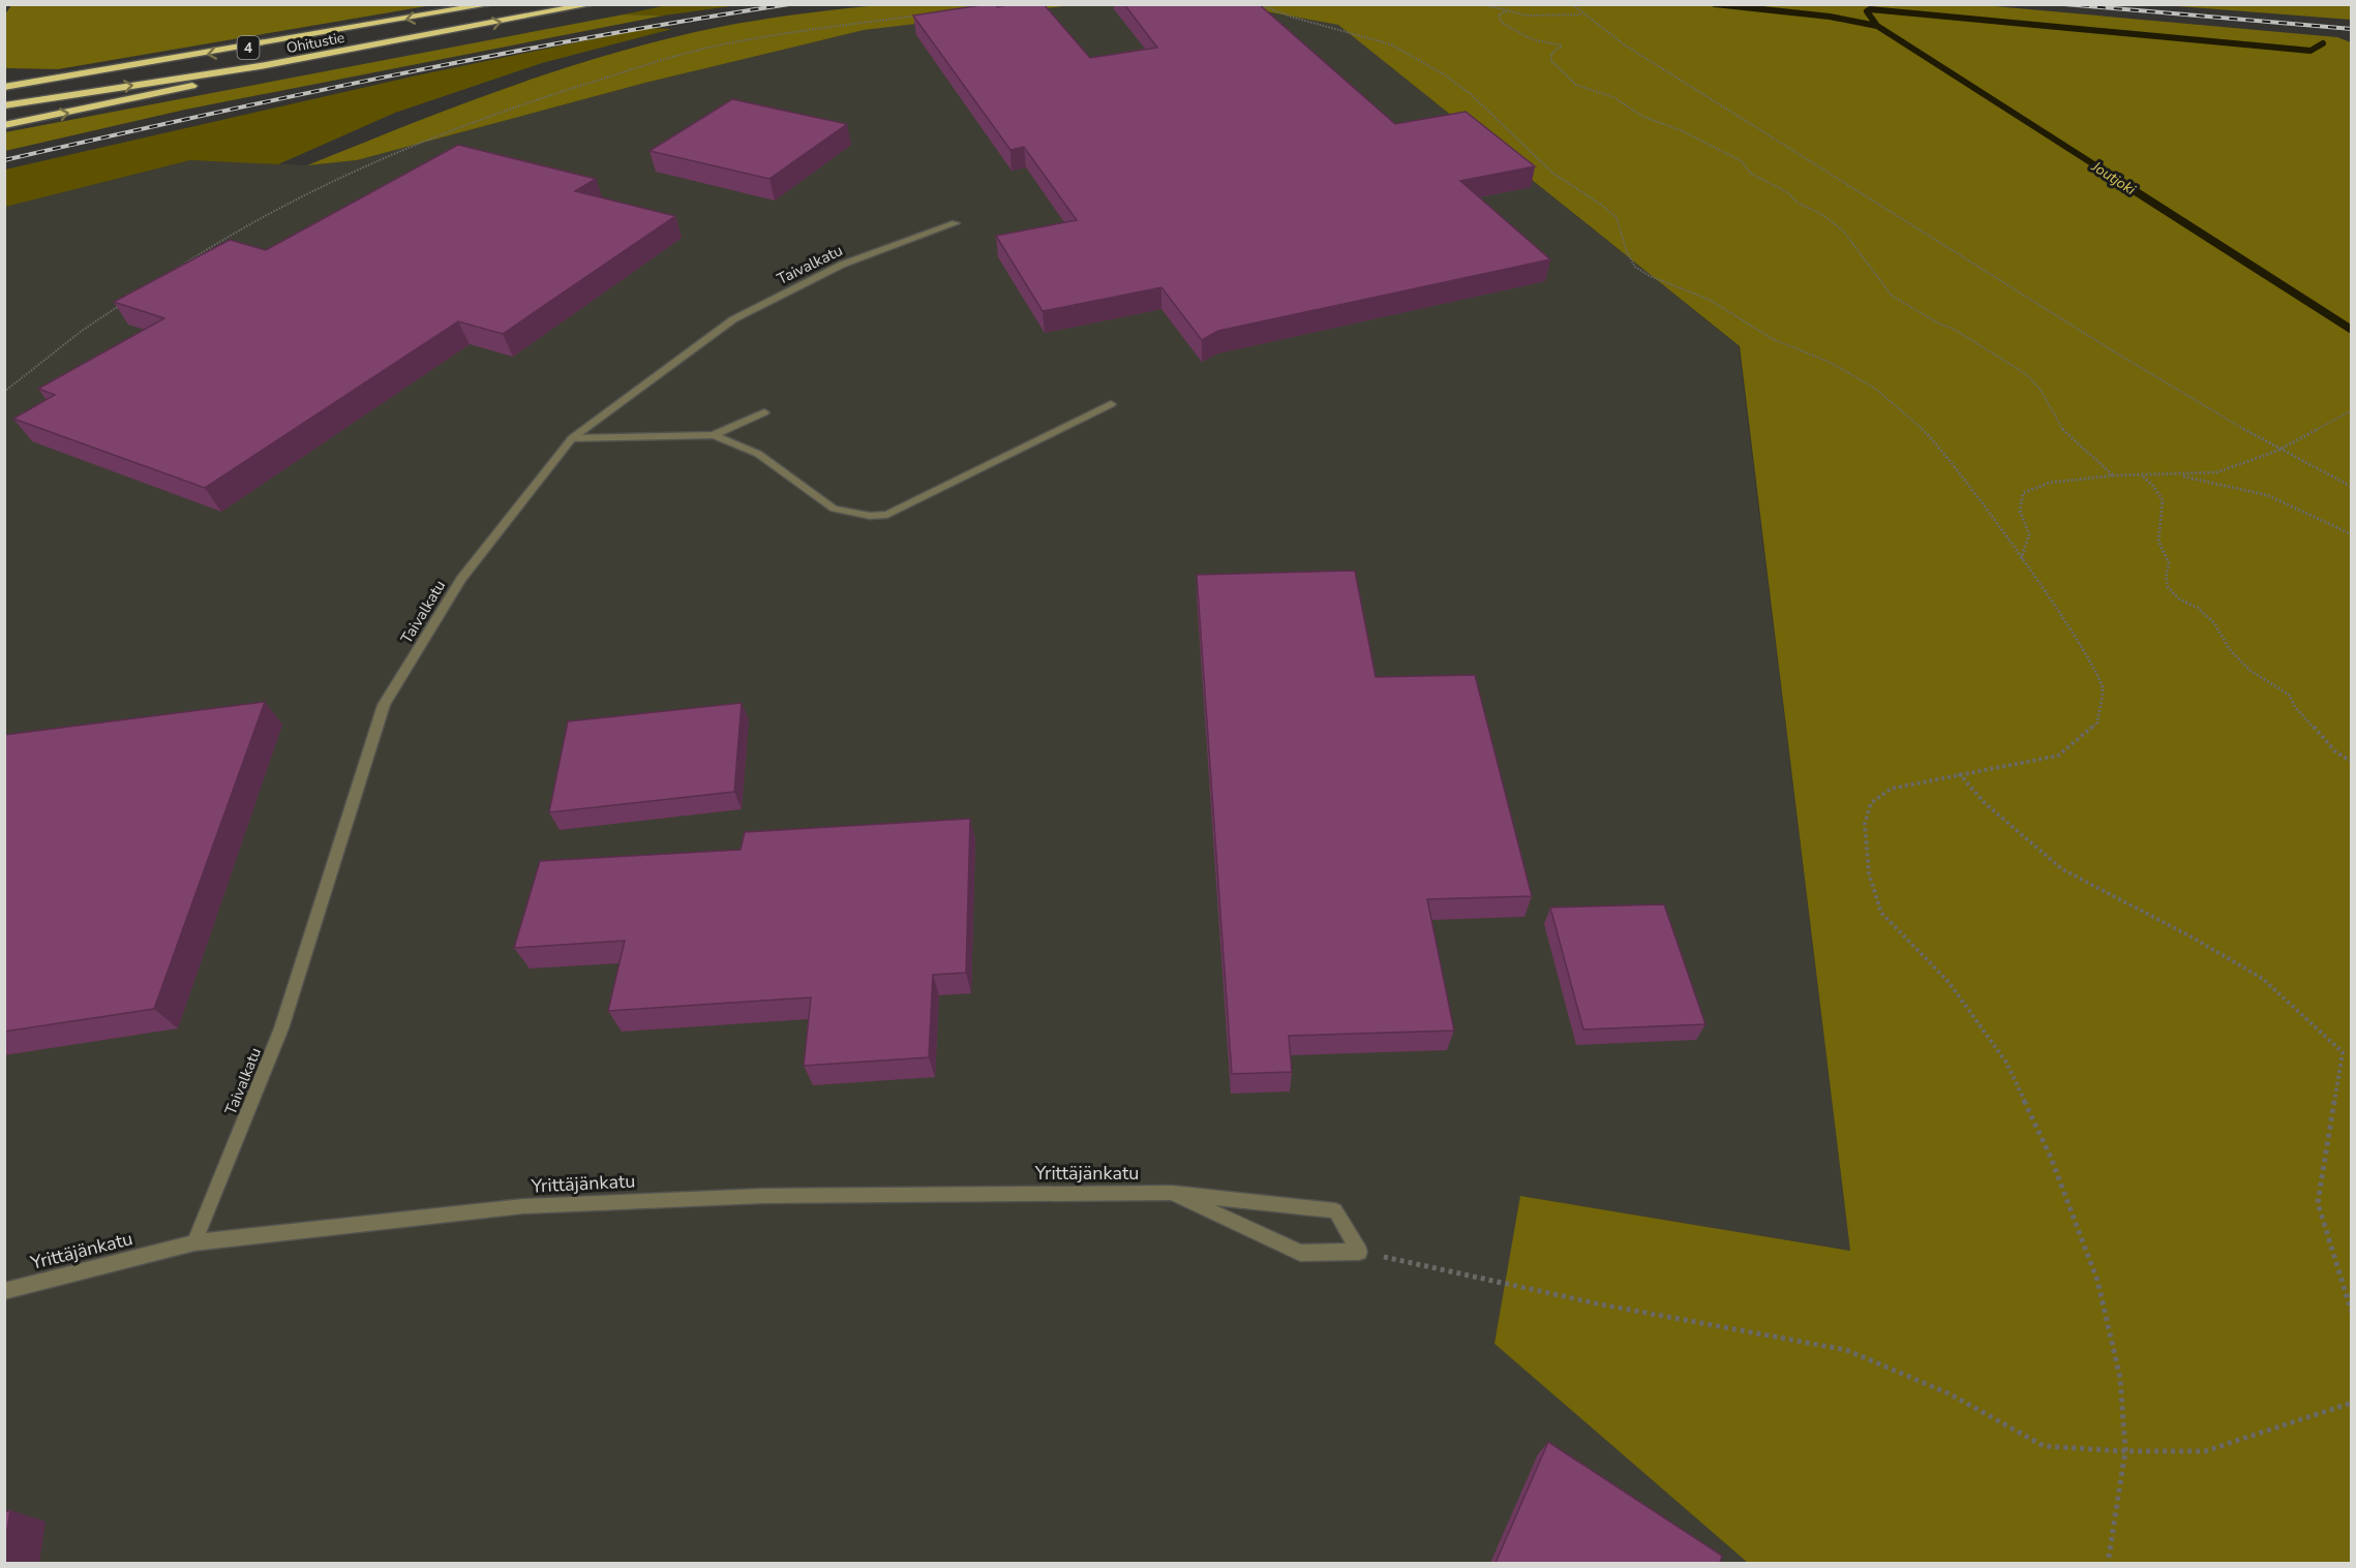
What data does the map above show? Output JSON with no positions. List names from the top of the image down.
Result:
{
  "streets": {
    "highway": ["Ohitustie", "4"],
    "street": ["Taivalkatu", "Yrittäjänkatu"]
  },
  "crossings": [
    ["Taivalkatu", "Yrittäjänkatu"]
  ],
  "water": ["Joutjoki"]
}
